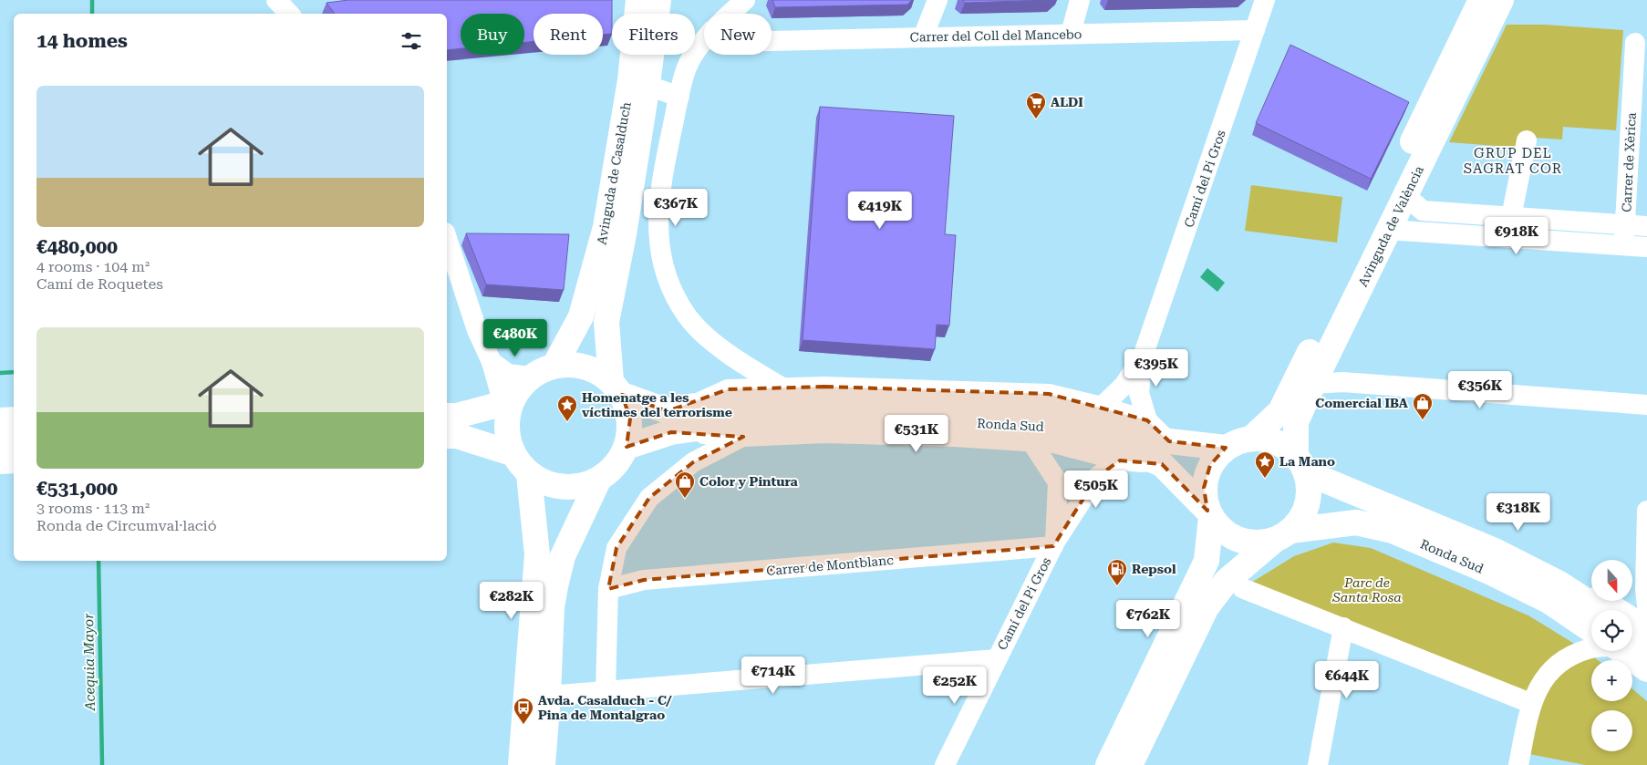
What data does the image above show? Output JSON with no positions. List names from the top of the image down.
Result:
{
  "streets": {
    "main road": ["Avinguda de Casalduch", "Avinguda de València", "Ronda Sud"],
    "street": [
      "Carrer del Coll del Mancebo",
      "Carrer de Xèrica",
      "Camí del Pi Gros",
      "Carrer de Montblanc"
    ]
  },
  "crossings": [
    ["Carrer del Coll del Mancebo", "Camí del Pi Gros"],
    ["Avinguda de Casalduch", "Ronda Sud"],
    ["Camí del Pi Gros", "Ronda Sud"],
    ["Camí del Pi Gros", "Carrer de Montblanc"],
    ["Avinguda de València", "Ronda Sud"]
  ],
  "districts": ["GRUP DEL SAGRAT COR"],
  "water": ["Acequia Mayor"],
  "parks": ["Parc de Santa Rosa"],
  "places": {
    "supermarket": ["ALDI"],
    "shop": ["Comercial IBA", "Color y Pintura"],
    "place": ["Homenatge a les víctimes del terrorisme", "La Mano"],
    "fuel station": ["Repsol"],
    "bus stop": ["Avda. Casalduch - C/ Pina de Montalgrao"]
  },
  "north": "bottom",
  "page": {
    "chip": [
      "Buy",
      "Rent",
      "Filters",
      "New"
    ],
    "heading": "14 homes",
    "list": [
      {
        "name": "€480,000",
        "note": "4 rooms · 104 m² · Camí de Roquetes"
      },
      {
        "name": "€531,000",
        "note": "3 rooms · 113 m² · Ronda de Circumval·lació"
      }
    ],
    "price": [
      "€367K",
      "€419K",
      "€918K",
      "€480K",
      "€395K",
      "€356K",
      "€531K",
      "€505K",
      "€318K",
      "€282K",
      "€762K",
      "€714K",
      "€644K",
      "€252K"
    ],
    "map_buttons": ["+", "−"]
  }
}
